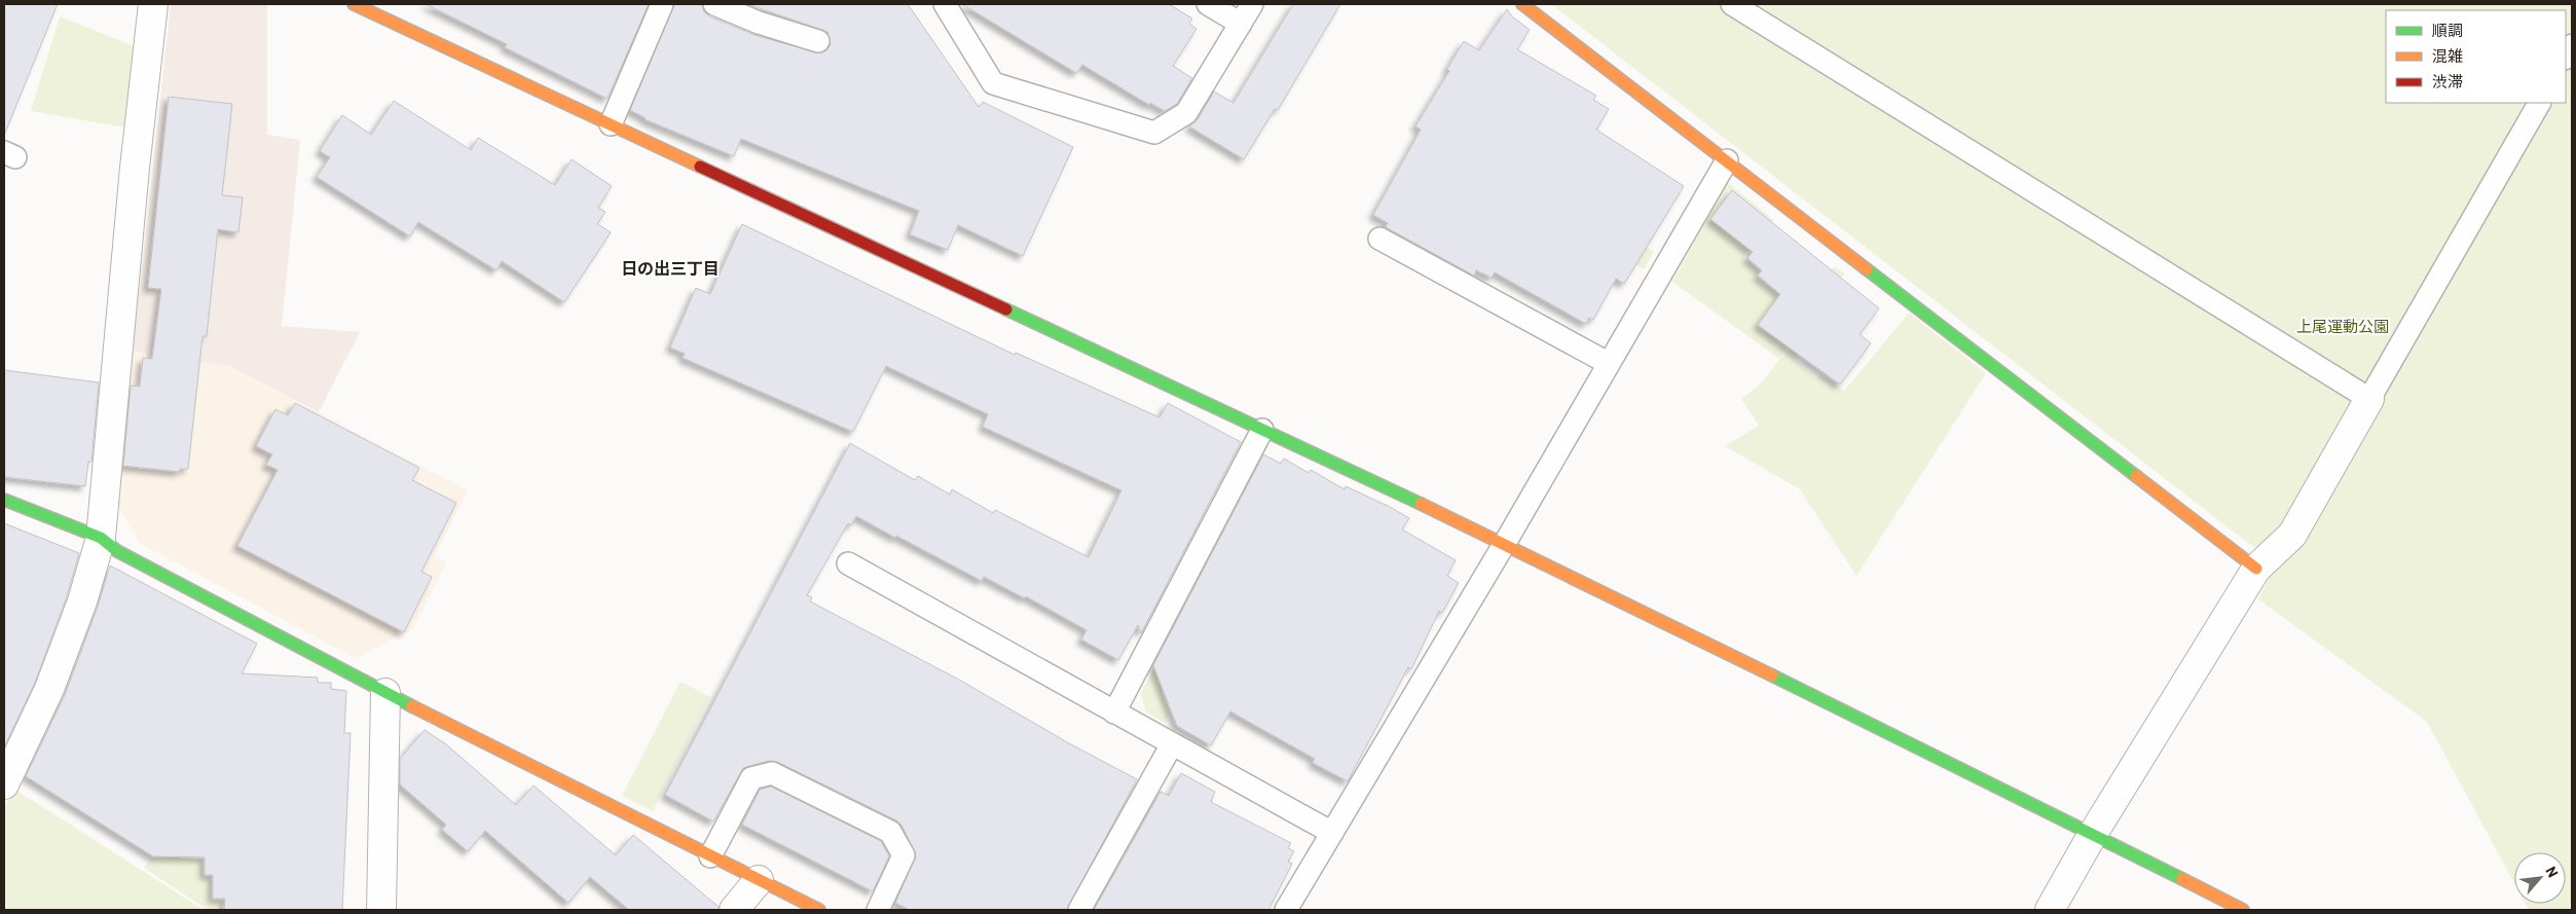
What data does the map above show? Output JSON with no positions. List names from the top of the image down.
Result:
{
  "districts": ["日の出三丁目"],
  "parks": ["上尾運動公園"],
  "legend": ["順調", "混雑", "渋滞"],
  "north": "top right"
}
